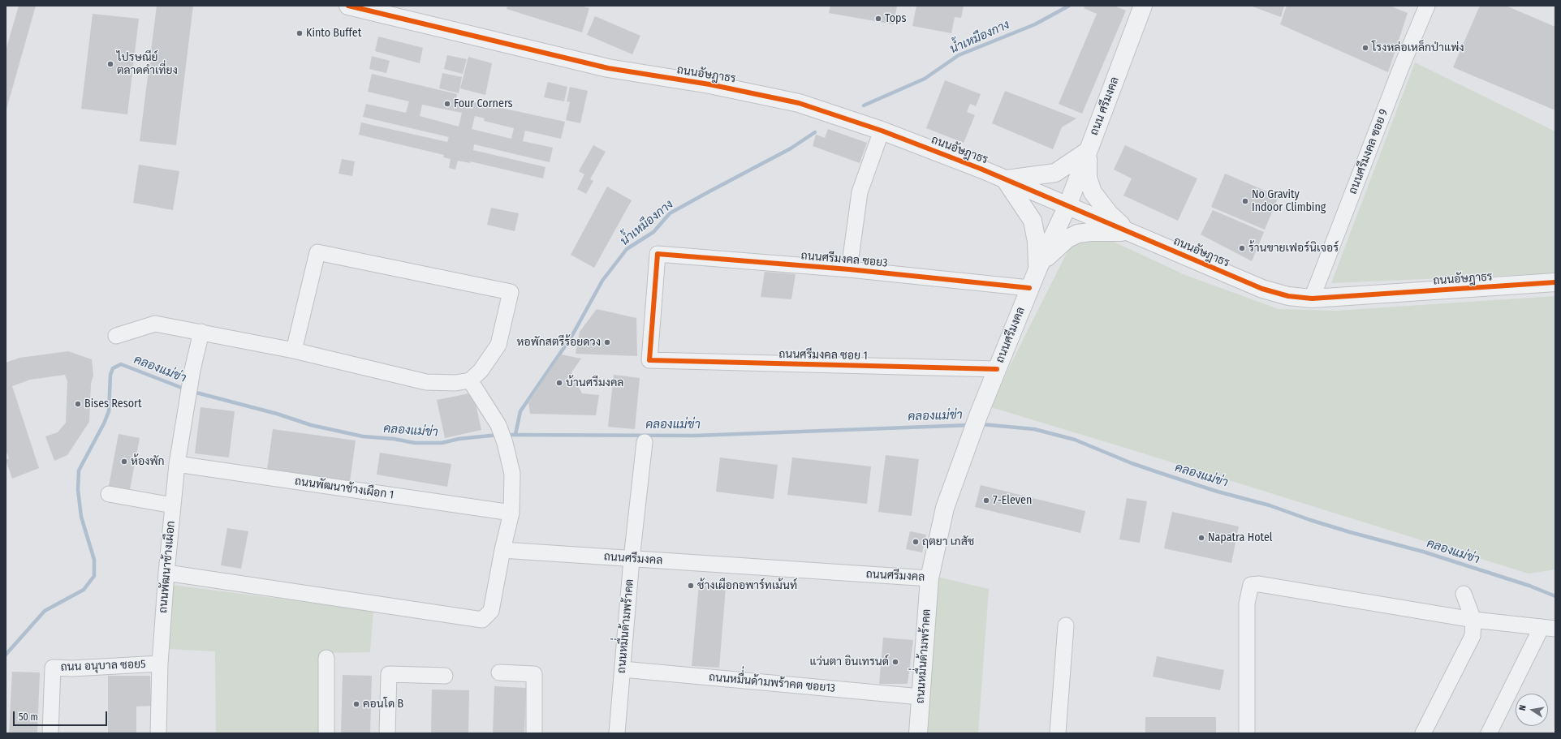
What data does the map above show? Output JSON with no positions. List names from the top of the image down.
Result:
{
  "streets": {
    "street": [
      "ถนนอัษฎาธร",
      "ถนน ศรีมงคล",
      "ถนนศรีมงคล ซอย 9",
      "ถนนศรีมงคล ซอย3",
      "ถนนศรีมงคล",
      "ถนนศรีมงคล ซอย 1",
      "ถนนพัฒนาช้างเผือก 1",
      "ถนนพัฒนาช้างเผือก",
      "ถนนหมื่่นด้ามพร้าคต",
      "ถนน อนุบาล ซอย5",
      "ถนนหมื่่นด้ามพร้าคต ซอย13"
    ]
  },
  "crossings": [
    ["ถนนอัษฎาธร", "ถนน ศรีมงคล"],
    ["ถนนอัษฎาธร", "ถนนศรีมงคล ซอย 9"],
    ["ถนนอัษฎาธร", "ถนนศรีมงคล"],
    ["ถนน ศรีมงคล", "ถนนศรีมงคล"],
    ["ถนนศรีมงคล ซอย3", "ถนนศรีมงคล"],
    ["ถนนศรีมงคล ซอย3", "ถนนศรีมงคล ซอย 1"],
    ["ถนนศรีมงคล", "ถนนศรีมงคล ซอย 1"],
    ["ถนนศรีมงคล", "ถนนหมื่่นด้ามพร้าคต"],
    ["ถนนพัฒนาช้างเผือก 1", "ถนนพัฒนาช้างเผือก"],
    ["ถนนพัฒนาช้างเผือก", "ถนน อนุบาล ซอย5"],
    ["ถนนหมื่่นด้ามพร้าคต", "ถนนหมื่่นด้ามพร้าคต ซอย13"]
  ],
  "water": ["น้ำเหมืองกาง", "คลองแม่ข่า"],
  "places": [
    "Tops",
    "Kinto Buffet",
    "โรงหล่อเหล็กป่าแพ่ง",
    "ไปรษณีย์ ตลาดคำเที่ยง",
    "Four Corners",
    "No Gravity Indoor Climbing",
    "ร้านขายเฟอร์นิเจอร์",
    "หอพักสตรีร้อยดวง",
    "บ้านศรีมงคล",
    "Bises Resort",
    "ห้องพัก",
    "7-Eleven",
    "Napatra Hotel",
    "ฤตยา เภสัช",
    "ช้างเผือกอพาร์ทเม้นท์",
    "แว่นตา อินเทรนด์",
    "คอนโด B"
  ],
  "scale_bar": "50 m",
  "north": "left"
}
